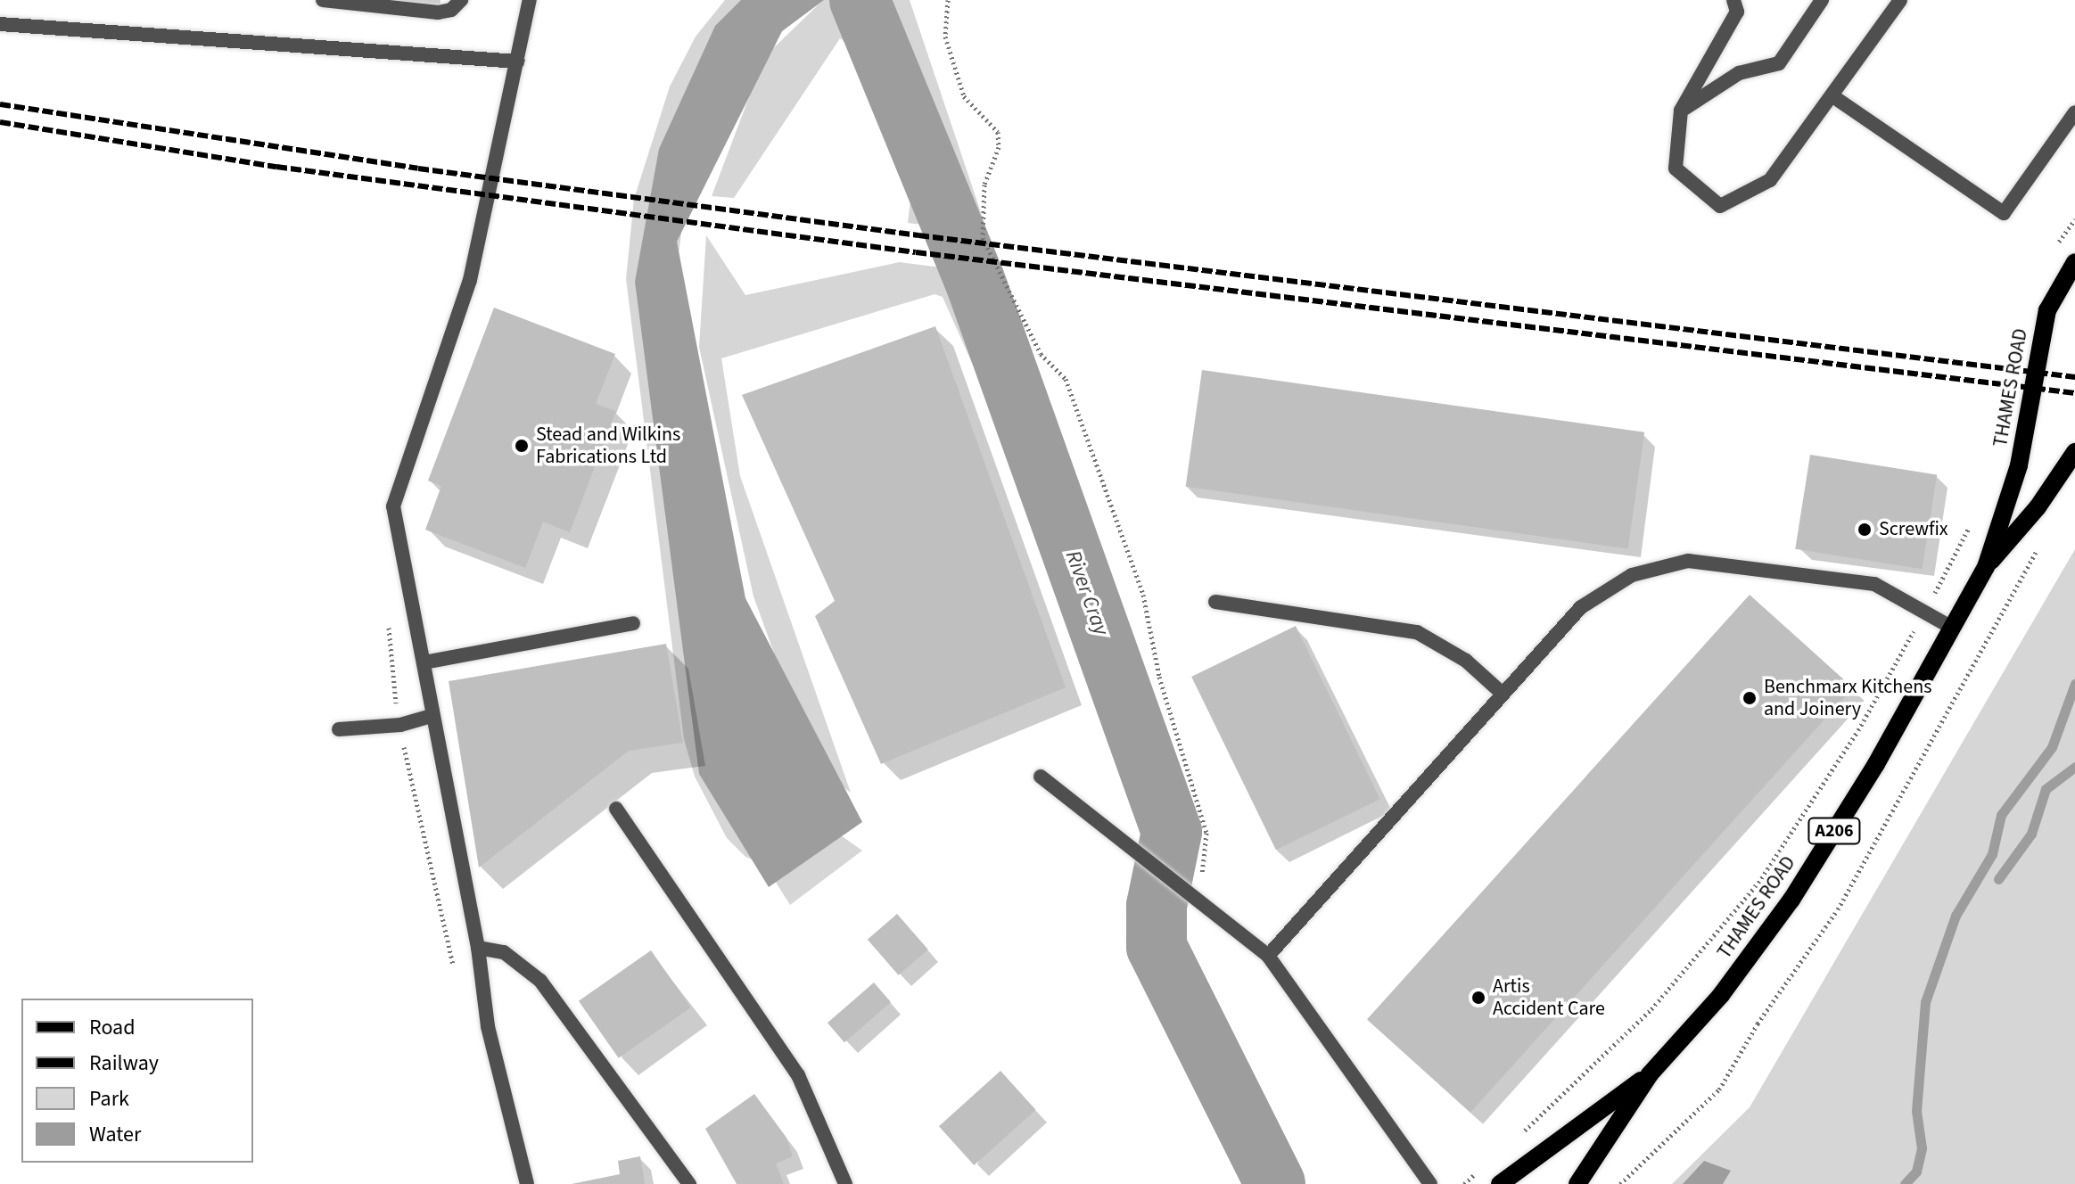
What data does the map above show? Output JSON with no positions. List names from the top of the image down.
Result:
{
  "streets": {
    "main road": ["THAMES ROAD", "A206"]
  },
  "water": ["River Cray"],
  "places": [
    "Stead and Wilkins Fabrications Ltd",
    "Screwfix",
    "Benchmarx Kitchens and Joinery",
    "Artis Accident Care"
  ],
  "legend": [
    "Road",
    "Railway",
    "Park",
    "Water"
  ]
}
